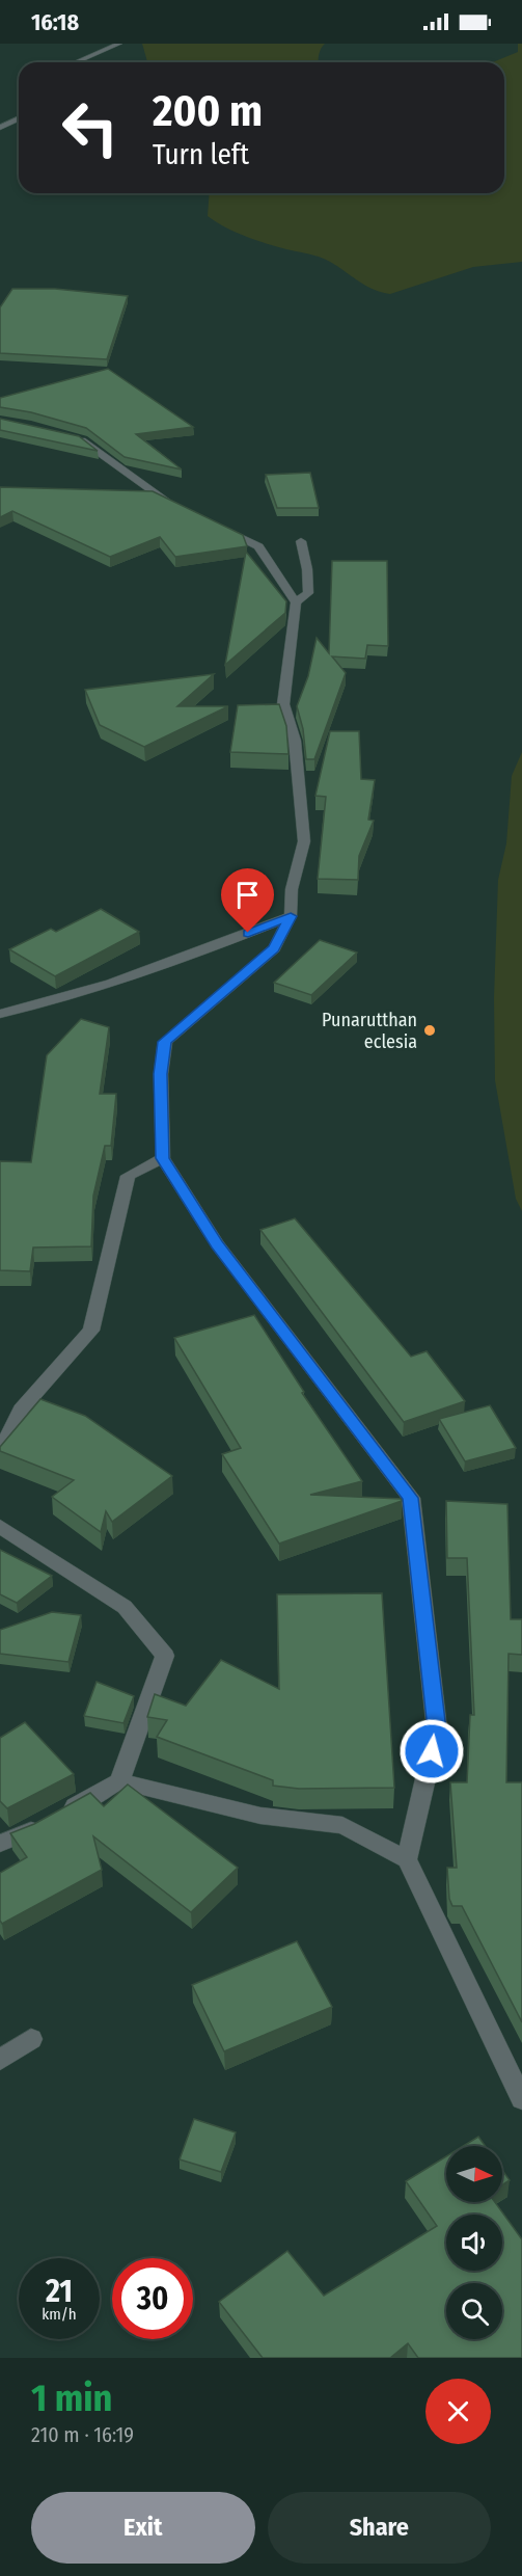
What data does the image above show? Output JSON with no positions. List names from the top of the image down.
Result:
{
  "places": ["Punarutthan eclesia"],
  "north": "right",
  "page": {
    "status": "16:18",
    "turn": ["200 m", "Turn left"],
    "speed": "21 km/h",
    "limit": "30",
    "heading": ["1 min", "210 m · 16:19"],
    "buttons": ["Exit", "Share"]
  }
}
